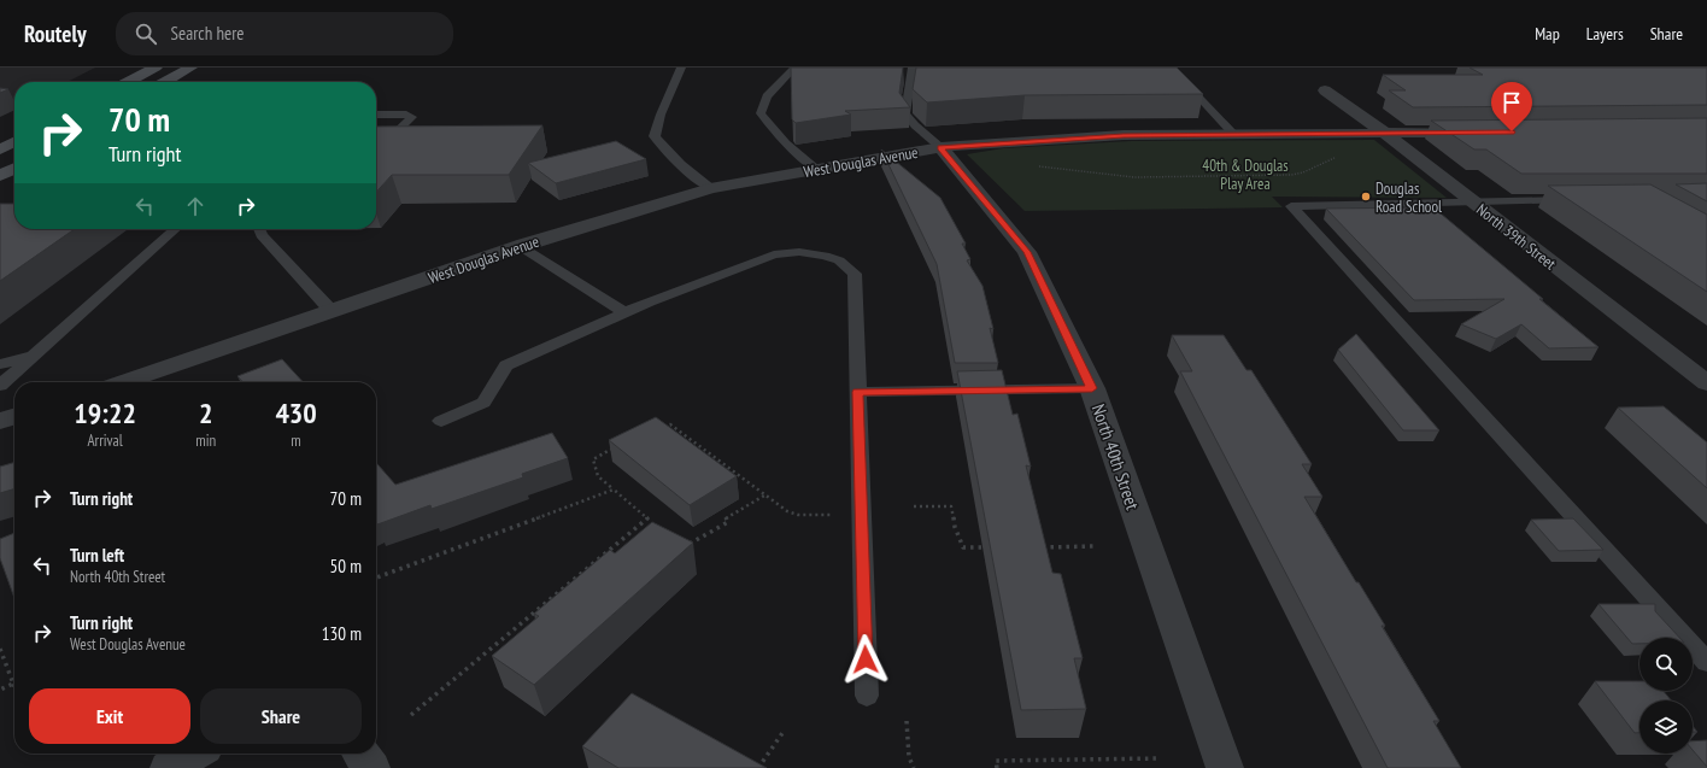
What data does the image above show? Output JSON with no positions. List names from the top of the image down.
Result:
{
  "streets": {
    "street": ["West Douglas Avenue", "North 39th Street", "North 40th Street"]
  },
  "crossings": [
    ["West Douglas Avenue", "North 39th Street"],
    ["West Douglas Avenue", "North 40th Street"]
  ],
  "parks": ["40th & Douglas Play Area"],
  "places": ["Douglas Road School"],
  "page": {
    "header": "Routely",
    "search": "Search here",
    "nav": ["Map", "Layers", "Share"],
    "turn": ["70 m", "Turn right"],
    "eta": [
      "19:22",
      "Arrival",
      "2",
      "min",
      "430",
      "m"
    ],
    "list": [
      {
        "name": "Turn right",
        "value": "70 m"
      },
      {
        "name": "Turn left",
        "note": "North 40th Street",
        "value": "50 m"
      },
      {
        "name": "Turn right",
        "note": "West Douglas Avenue",
        "value": "130 m"
      }
    ],
    "buttons": ["Exit", "Share"]
  }
}
